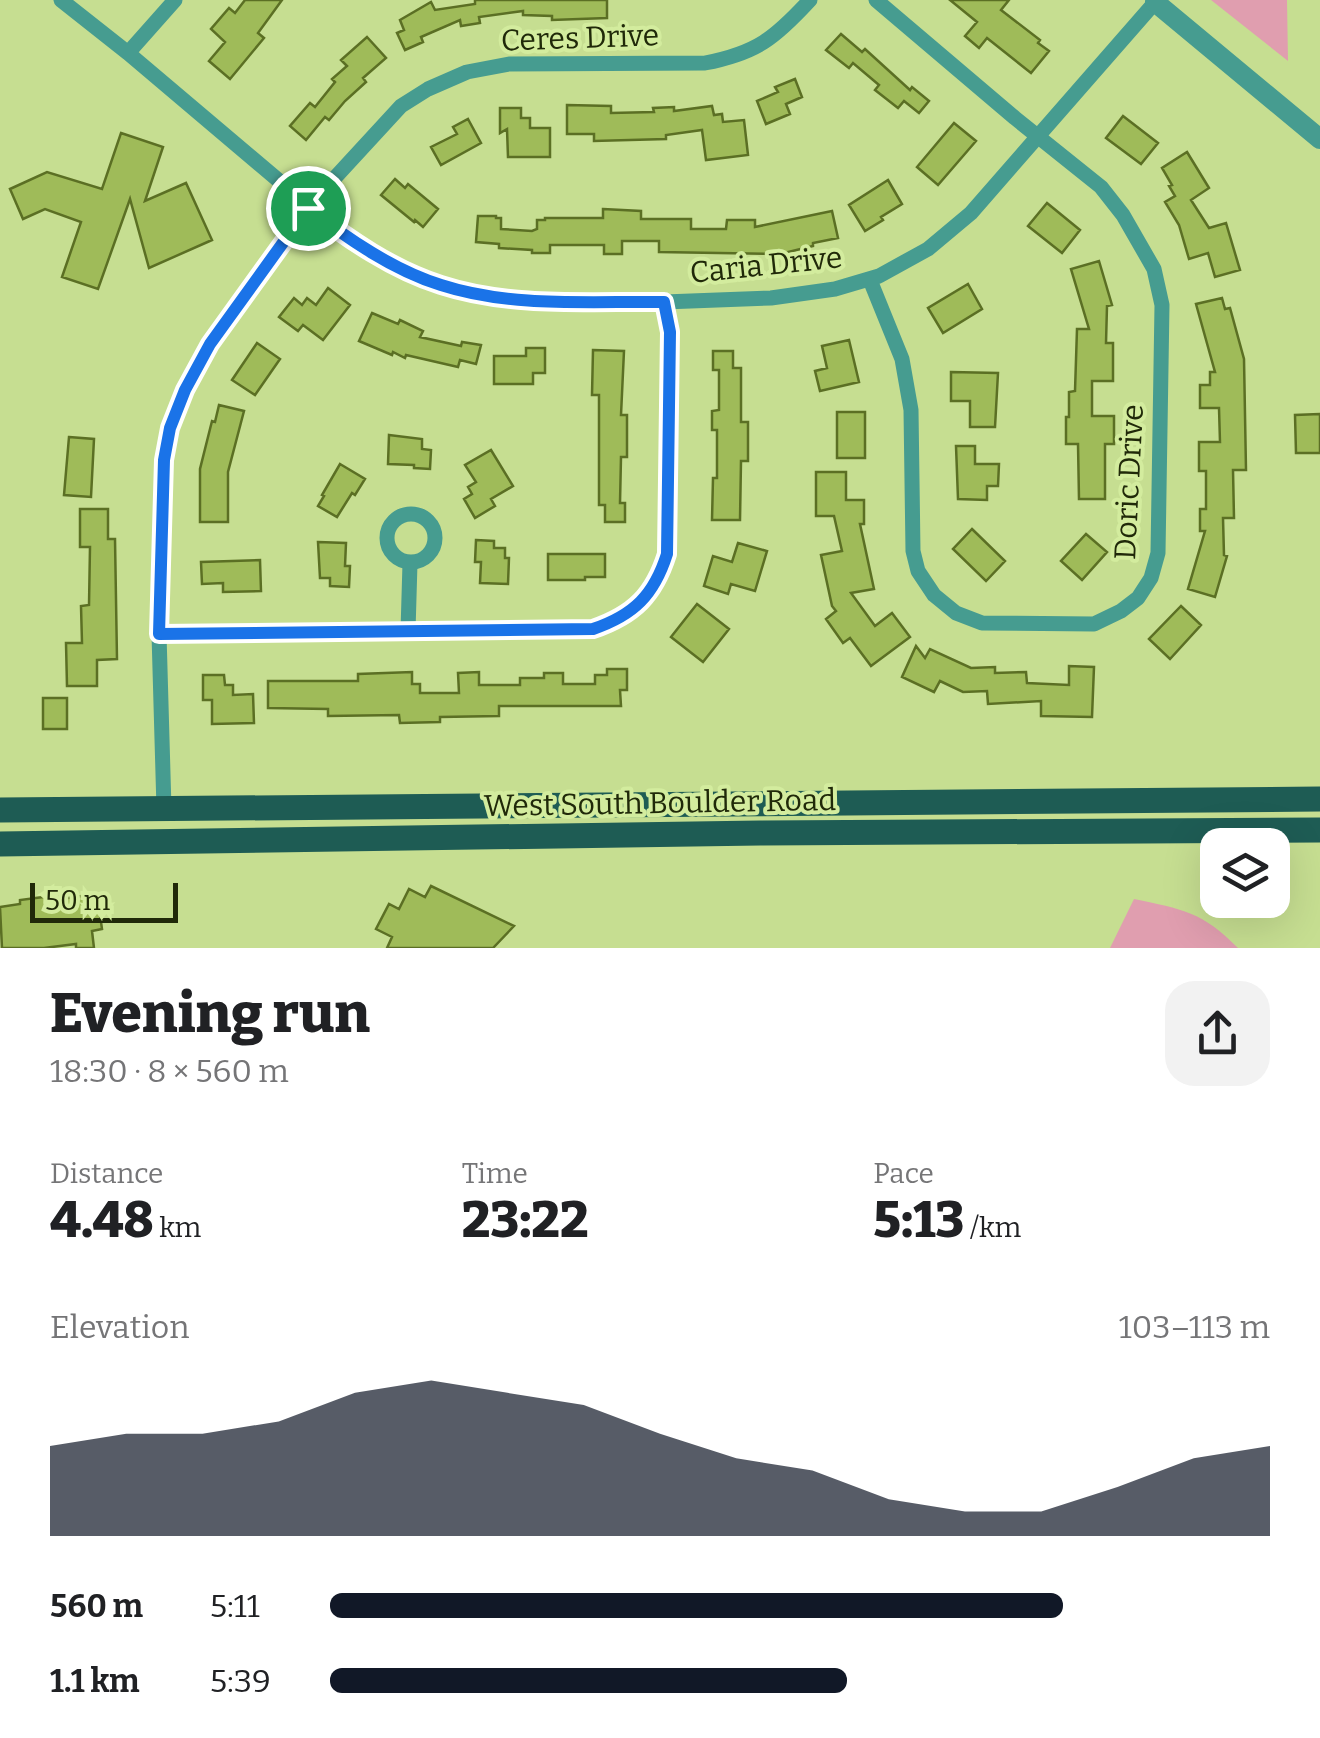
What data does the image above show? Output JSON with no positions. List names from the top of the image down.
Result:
{
  "streets": {
    "main road": ["West South Boulder Road"],
    "street": ["Ceres Drive", "Caria Drive", "Doric Drive"]
  },
  "crossings": [
    ["Ceres Drive", "Caria Drive"],
    ["Ceres Drive", "West South Boulder Road"],
    ["Caria Drive", "Doric Drive"]
  ],
  "scale_bar": "50 m",
  "page": {
    "scale": "50 m",
    "heading": ["Evening run", "18:30 · 8 × 560 m"],
    "stats": [
      ["Distance", "4.48 km"],
      ["Time", "23:22"],
      ["Pace", "5:13 /km"]
    ],
    "chart": ["Elevation", "103–113 m"],
    "list": [
      {
        "name": "560 m",
        "note": "5:11"
      },
      {
        "name": "1.1 km",
        "note": "5:39"
      }
    ]
  }
}
